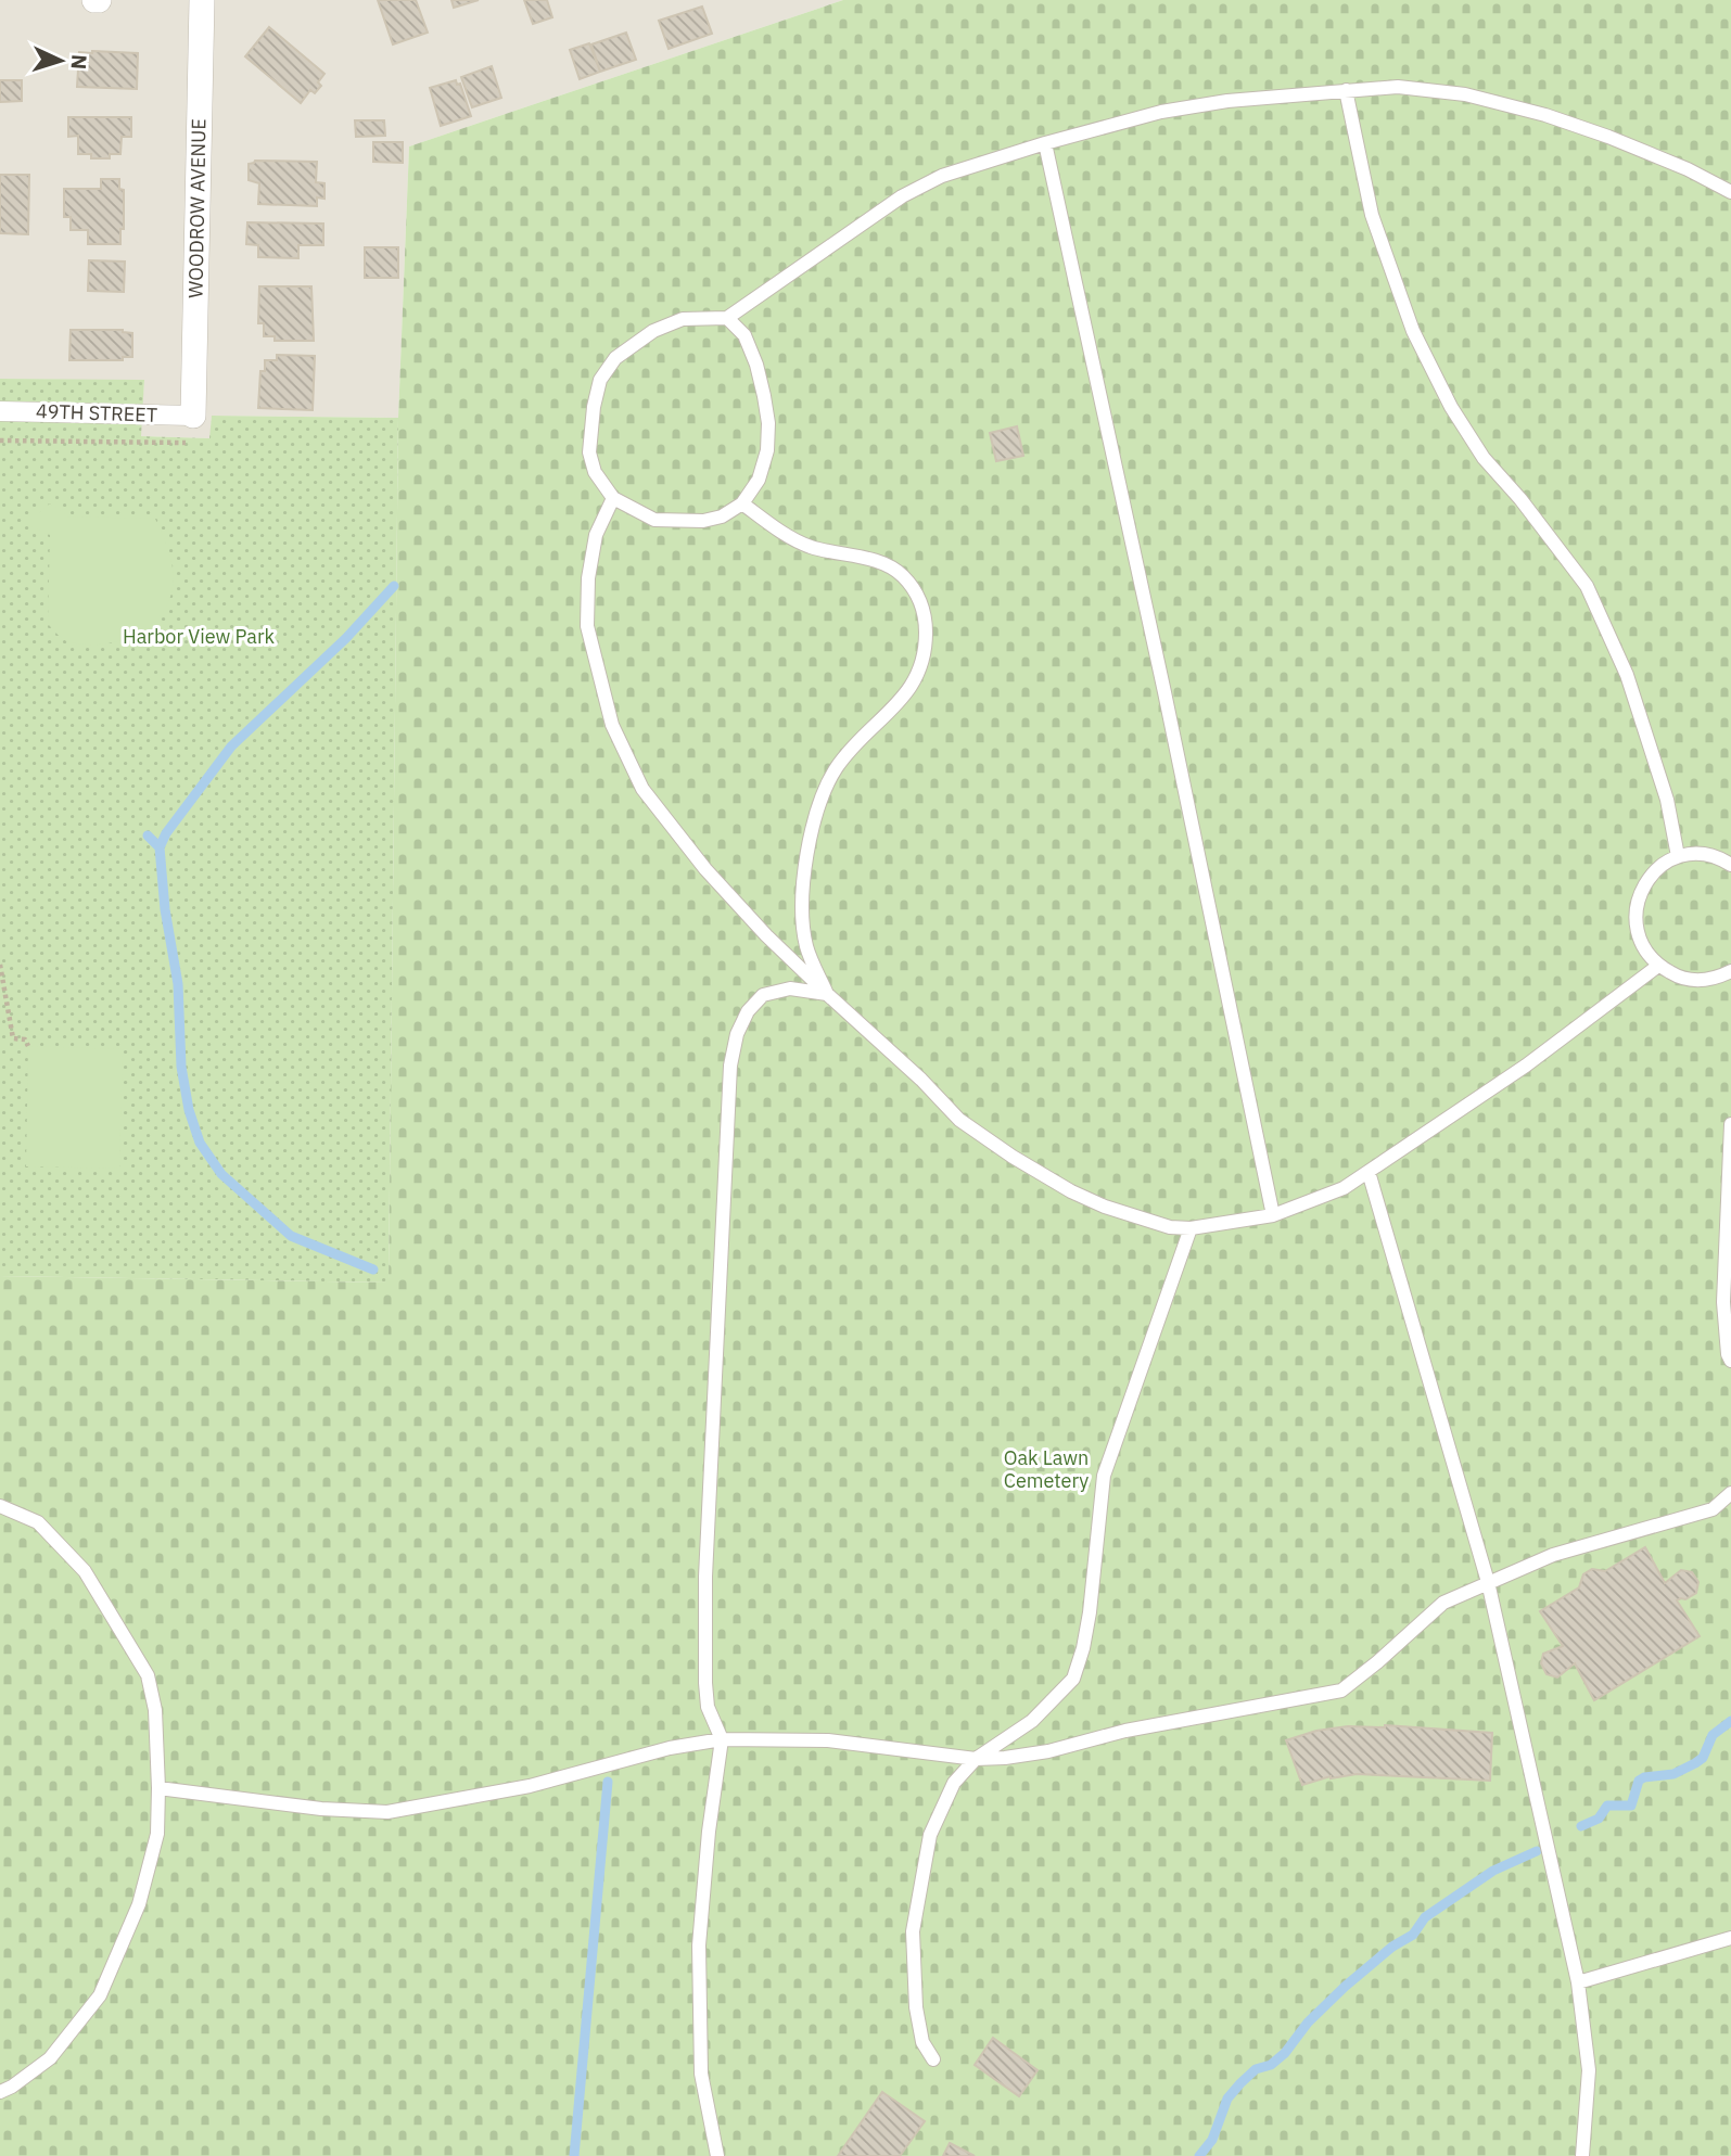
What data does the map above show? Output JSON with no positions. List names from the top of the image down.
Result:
{
  "streets": {
    "street": ["WOODROW AVENUE", "49TH STREET"]
  },
  "crossings": [
    ["WOODROW AVENUE", "49TH STREET"]
  ],
  "parks": ["Harbor View Park", "Oak Lawn Cemetery"],
  "north": "right"
}
